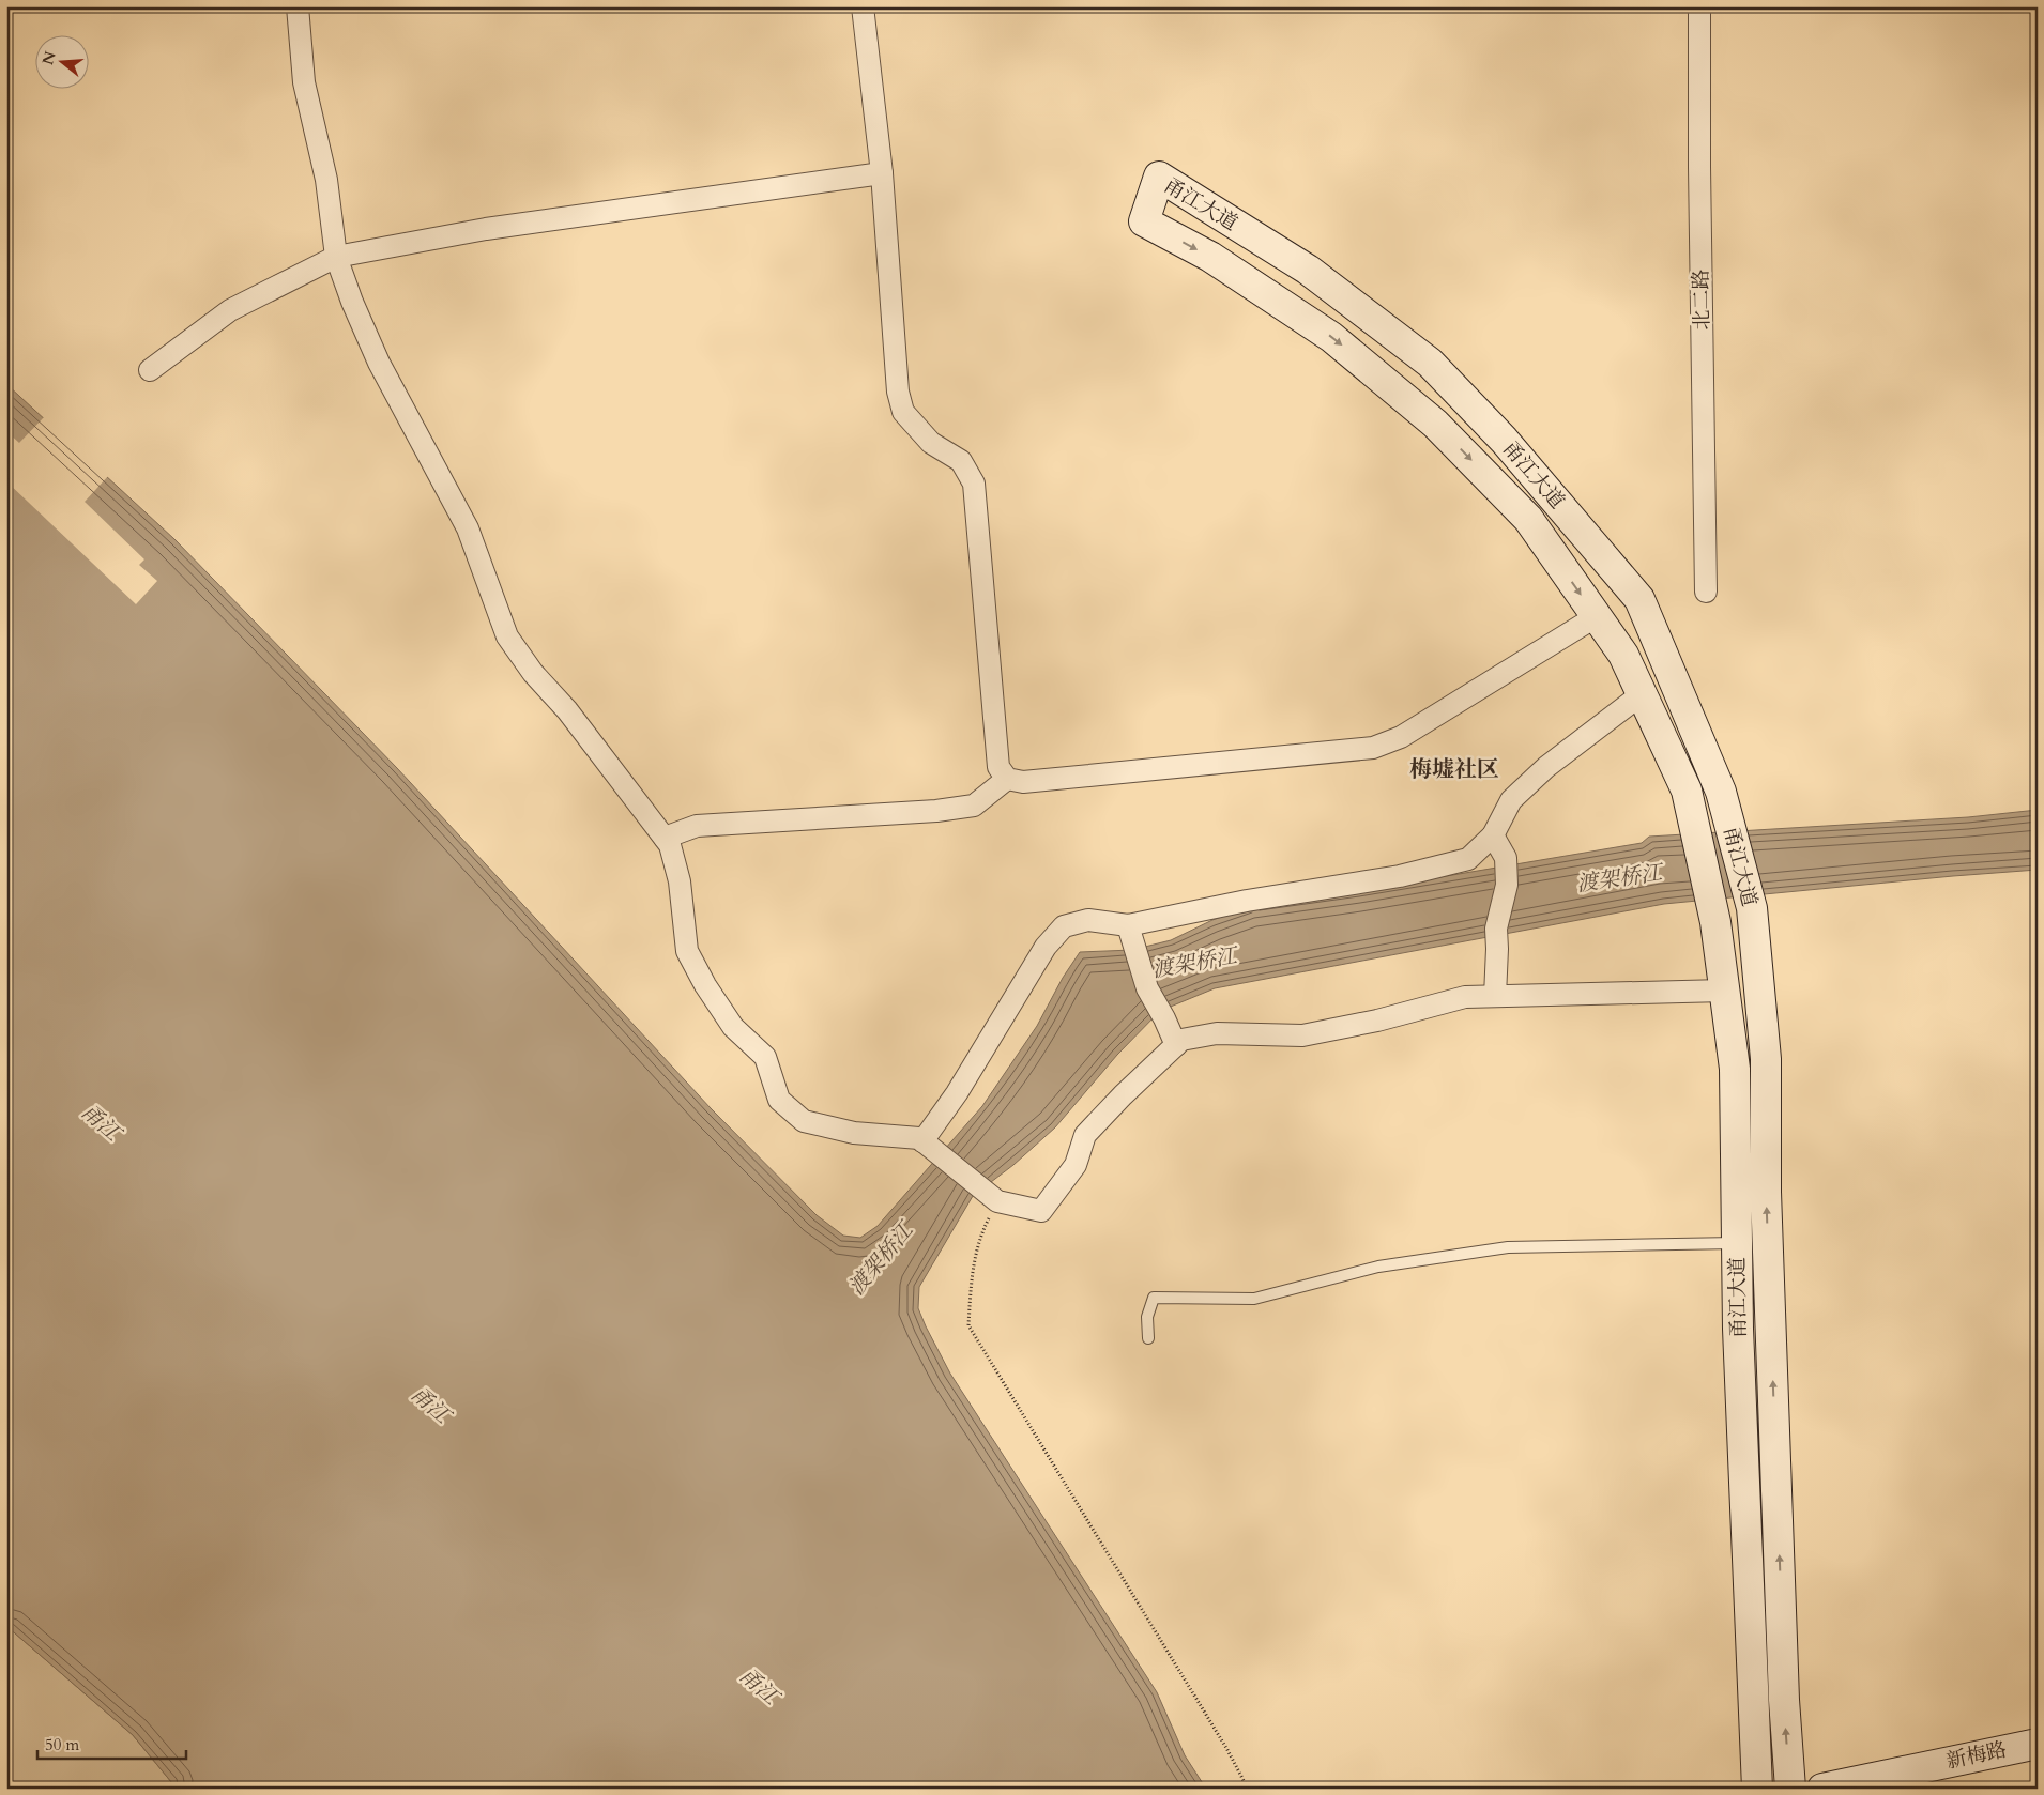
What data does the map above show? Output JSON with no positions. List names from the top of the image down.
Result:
{
  "streets": {
    "main road": ["甬江大道", "新梅路"],
    "street": ["北二路"]
  },
  "districts": ["梅墟社区"],
  "water": ["渡架桥江", "甬江"],
  "scale_bar": "50 m",
  "north": "left"
}
